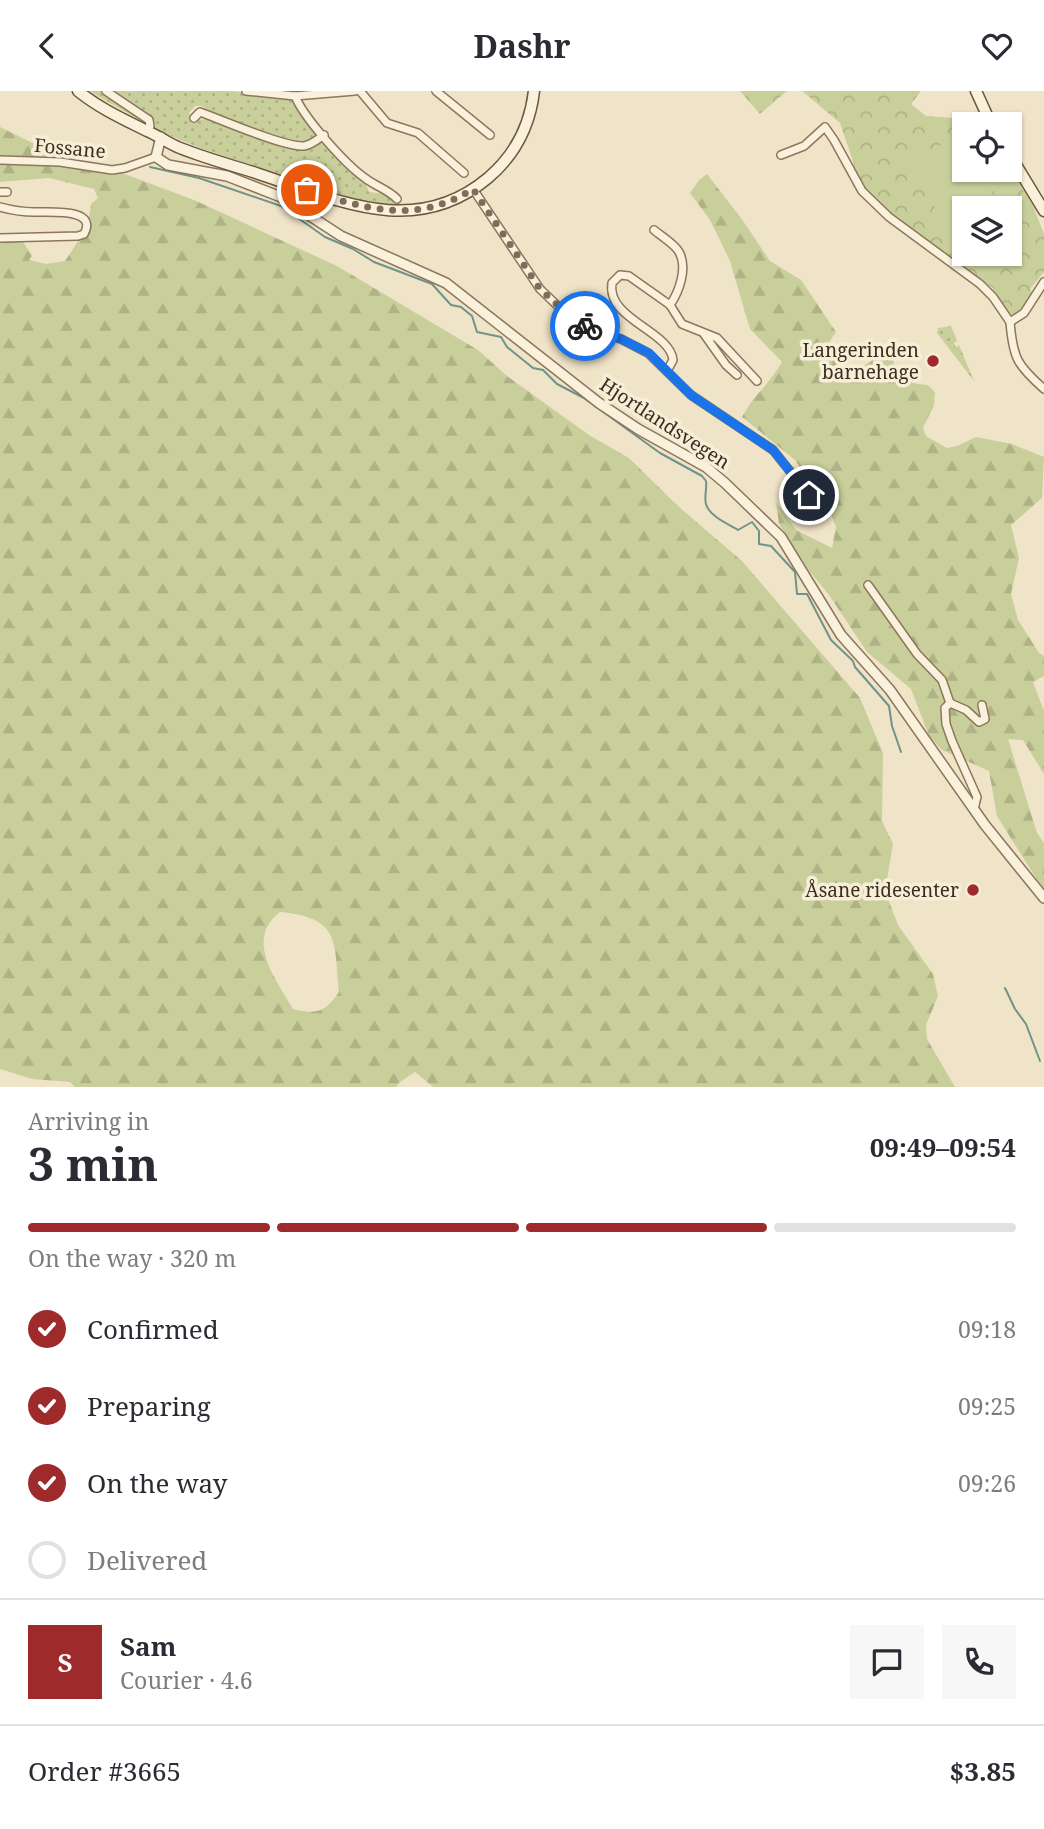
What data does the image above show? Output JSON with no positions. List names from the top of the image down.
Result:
{
  "streets": {
    "street": ["Fossane", "Hjortlandsvegen"]
  },
  "crossings": [
    ["Fossane", "Hjortlandsvegen"]
  ],
  "places": ["Langerinden barnehage", "Åsane ridesenter"],
  "page": {
    "header": "Dashr",
    "heading": ["3 min", "Arriving in", "09:49–09:54"],
    "panel": [
      "Sam",
      "Courier · 4.6",
      "Order #3665",
      "$3.85"
    ],
    "bar": "On the way · 320 m",
    "list": [
      ["Confirmed", "09:18"],
      ["Preparing", "09:25"],
      ["On the way", "09:26"],
      "Delivered"
    ],
    "round": "S"
  }
}
